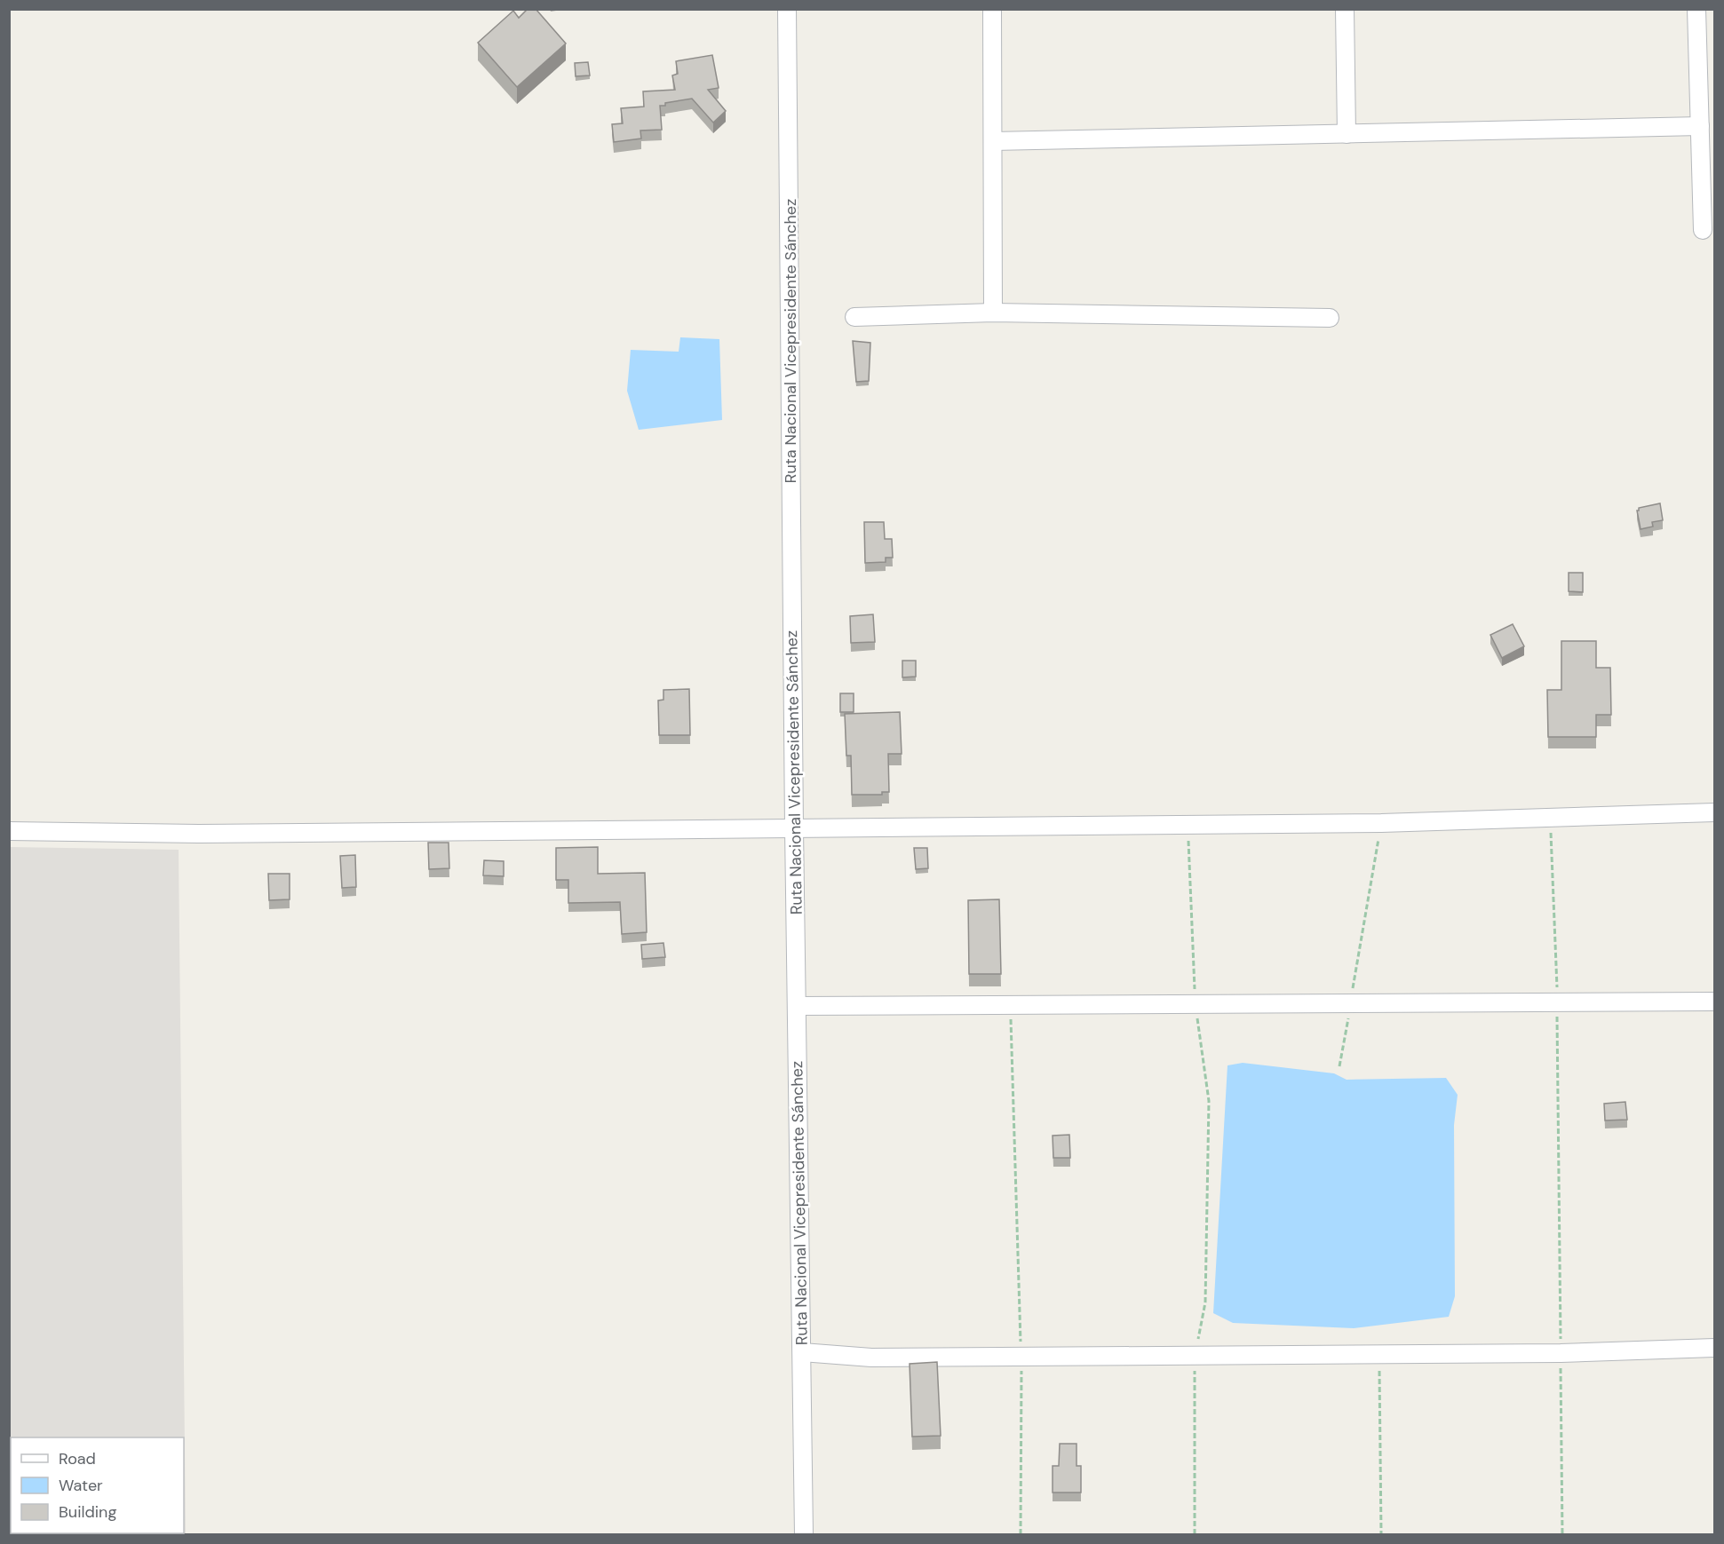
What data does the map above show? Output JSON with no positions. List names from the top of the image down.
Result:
{
  "streets": {
    "street": ["Ruta Nacional Vicepresidente Sánchez"]
  },
  "legend": ["Road", "Water", "Building"]
}
